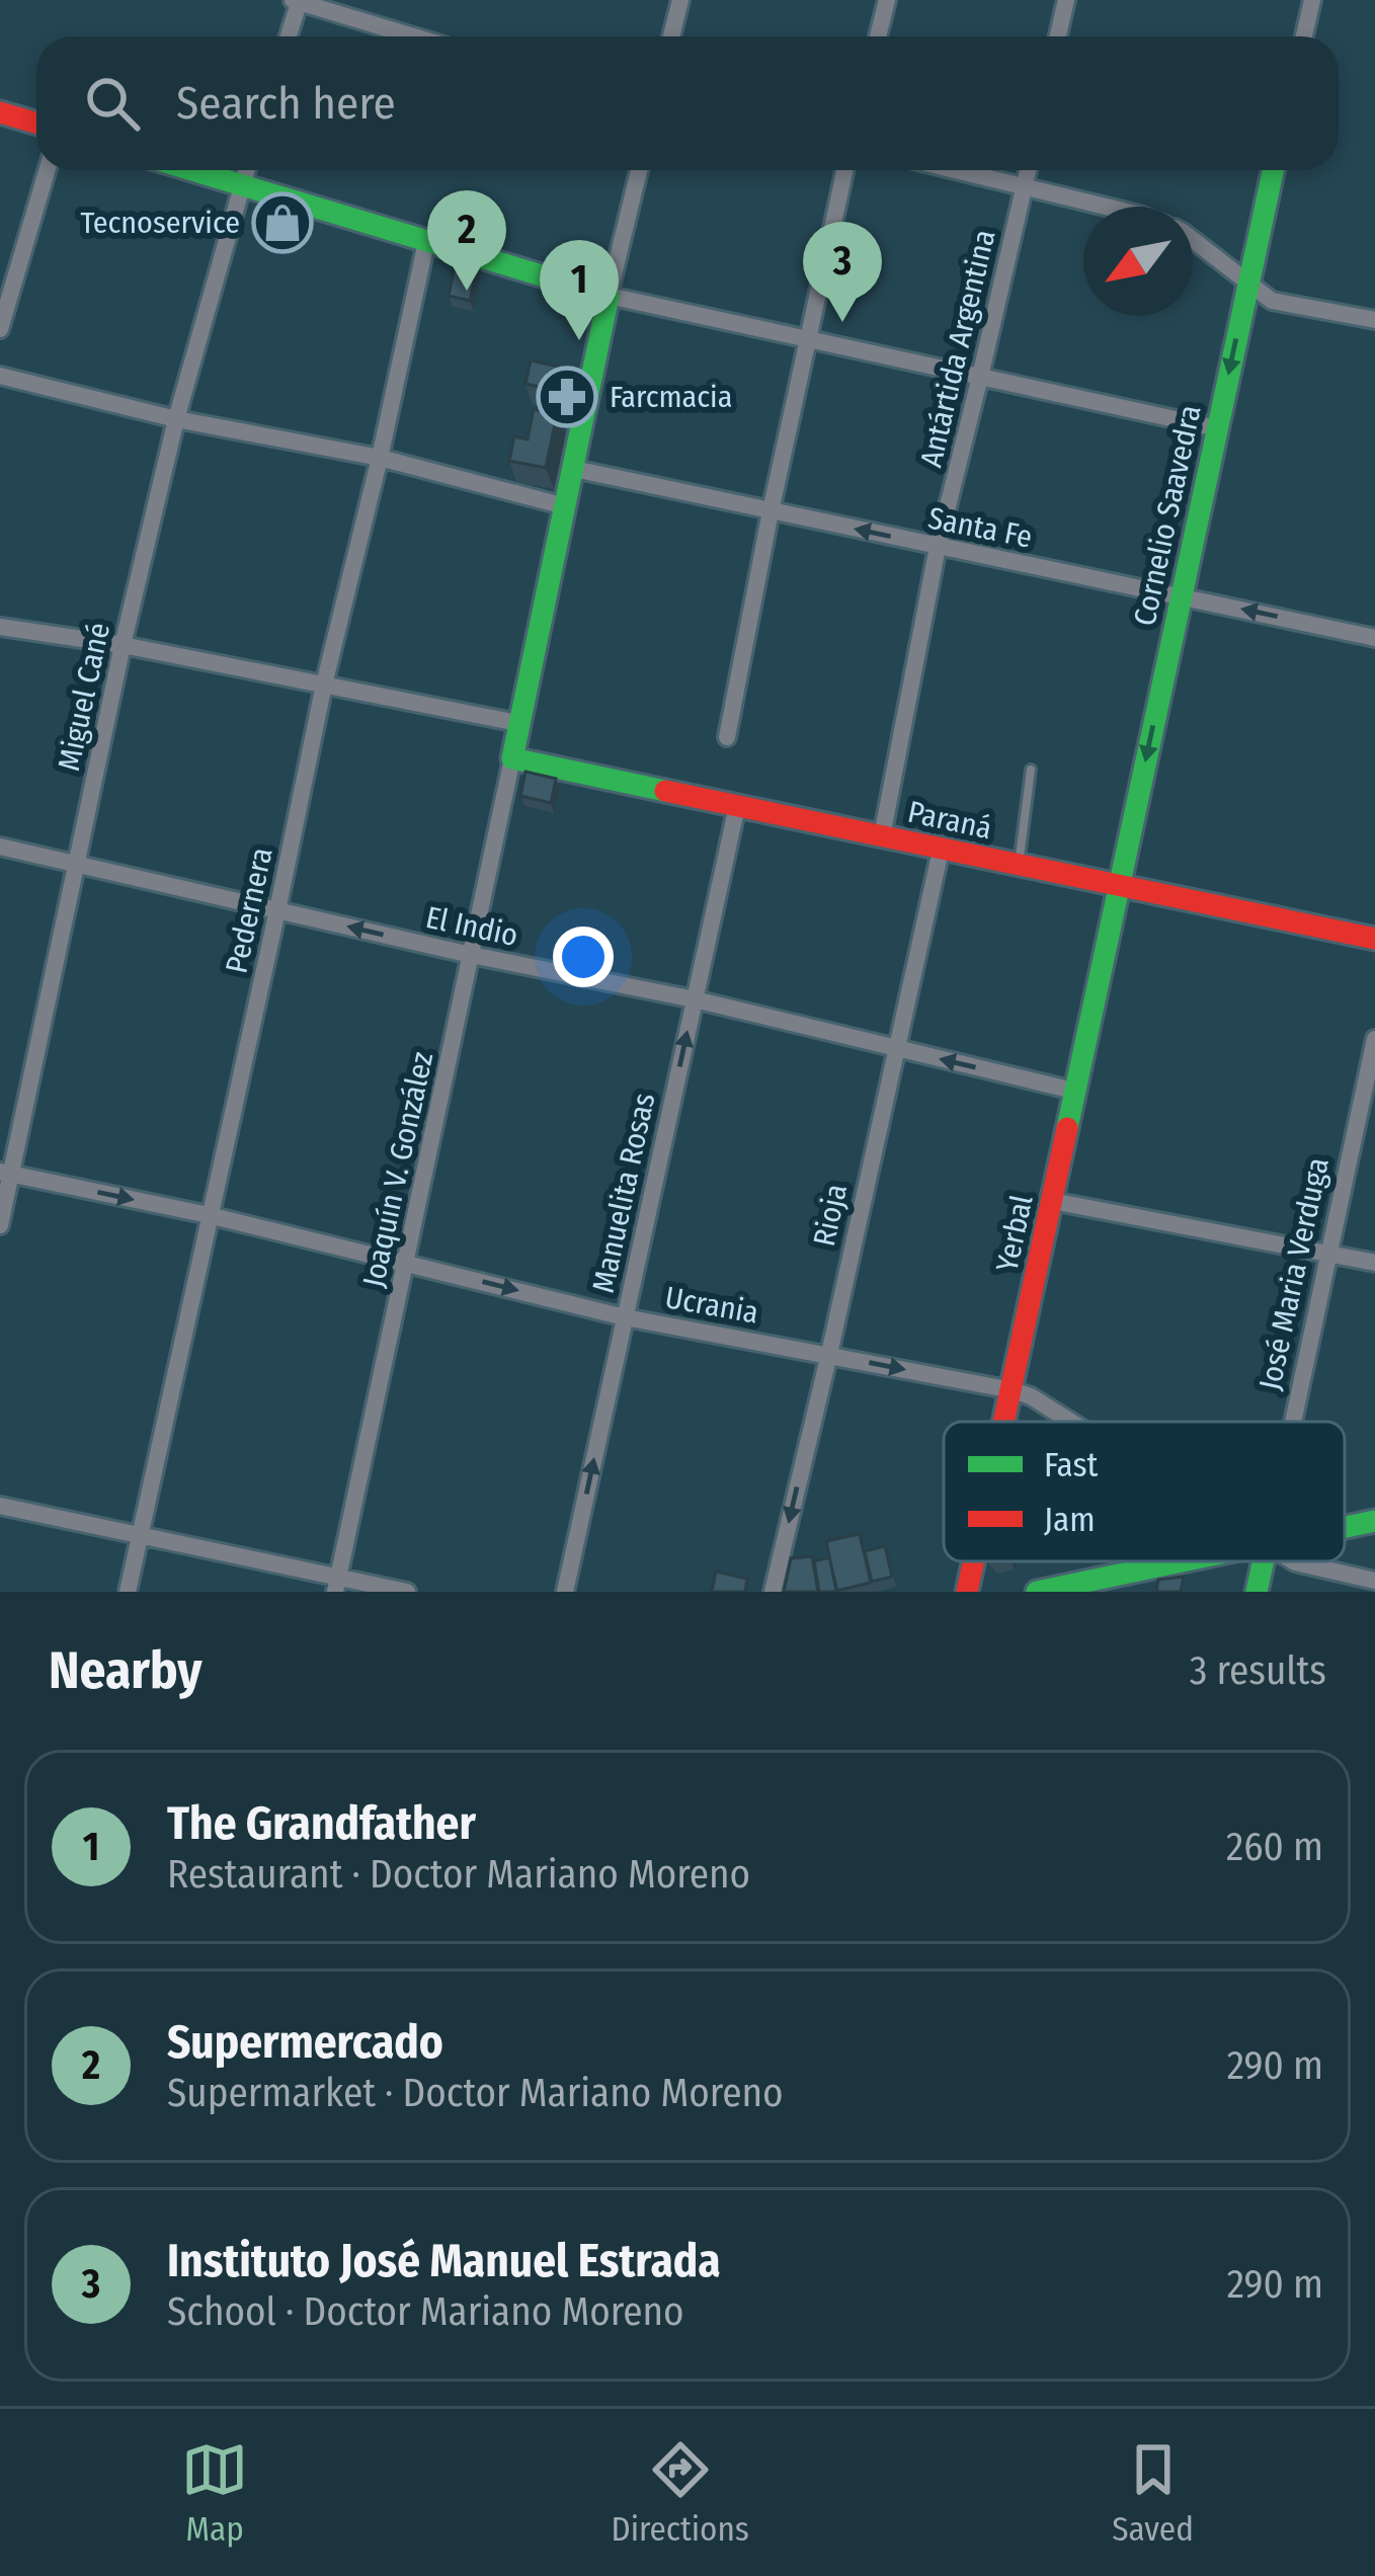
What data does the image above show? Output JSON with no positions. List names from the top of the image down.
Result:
{
  "streets": {
    "street": [
      "Antártida Argentina",
      "Cornelio Saavedra",
      "Santa Fe",
      "Miguel Cané",
      "Paraná",
      "Pedernera",
      "El Indio",
      "Joaquín V. González",
      "Manuelita Rosas",
      "Rioja",
      "Yerbal",
      "José Maria Verduga",
      "Ucrania"
    ]
  },
  "crossings": [
    ["Antártida Argentina", "Santa Fe"],
    ["Antártida Argentina", "Paraná"],
    ["Cornelio Saavedra", "Santa Fe"],
    ["Cornelio Saavedra", "Paraná"],
    ["Cornelio Saavedra", "Yerbal"],
    ["Miguel Cané", "El Indio"],
    ["Miguel Cané", "Ucrania"],
    ["Paraná", "Joaquín V. González"],
    ["Paraná", "Manuelita Rosas"],
    ["Paraná", "Rioja"],
    ["Paraná", "Yerbal"],
    ["Pedernera", "El Indio"],
    ["Pedernera", "Ucrania"],
    ["El Indio", "Joaquín V. González"],
    ["El Indio", "Manuelita Rosas"],
    ["El Indio", "Rioja"],
    ["El Indio", "Yerbal"],
    ["Joaquín V. González", "Ucrania"],
    ["Manuelita Rosas", "Ucrania"],
    ["Rioja", "Ucrania"],
    ["Yerbal", "Ucrania"]
  ],
  "one_way": [
    "Cornelio Saavedra",
    "Santa Fe",
    "Manuelita Rosas",
    "Ucrania"
  ],
  "places": {
    "shop": ["Tecnoservice"],
    "pharmacy": ["Farcmacia"]
  },
  "legend": ["Fast", "Jam"],
  "north": "bottom left",
  "page": {
    "search": "Search here",
    "pins": ["2", "3", "1"],
    "heading": ["Nearby", "3 results"],
    "list": [
      {
        "mark": "1",
        "name": "The Grandfather",
        "note": "Restaurant · Doctor Mariano Moreno",
        "value": "260 m"
      },
      {
        "mark": "2",
        "name": "Supermercado",
        "note": "Supermarket · Doctor Mariano Moreno",
        "value": "290 m"
      },
      {
        "mark": "3",
        "name": "Instituto José Manuel Estrada",
        "note": "School · Doctor Mariano Moreno",
        "value": "290 m"
      }
    ],
    "nav": ["Map", "Directions", "Saved"]
  }
}
